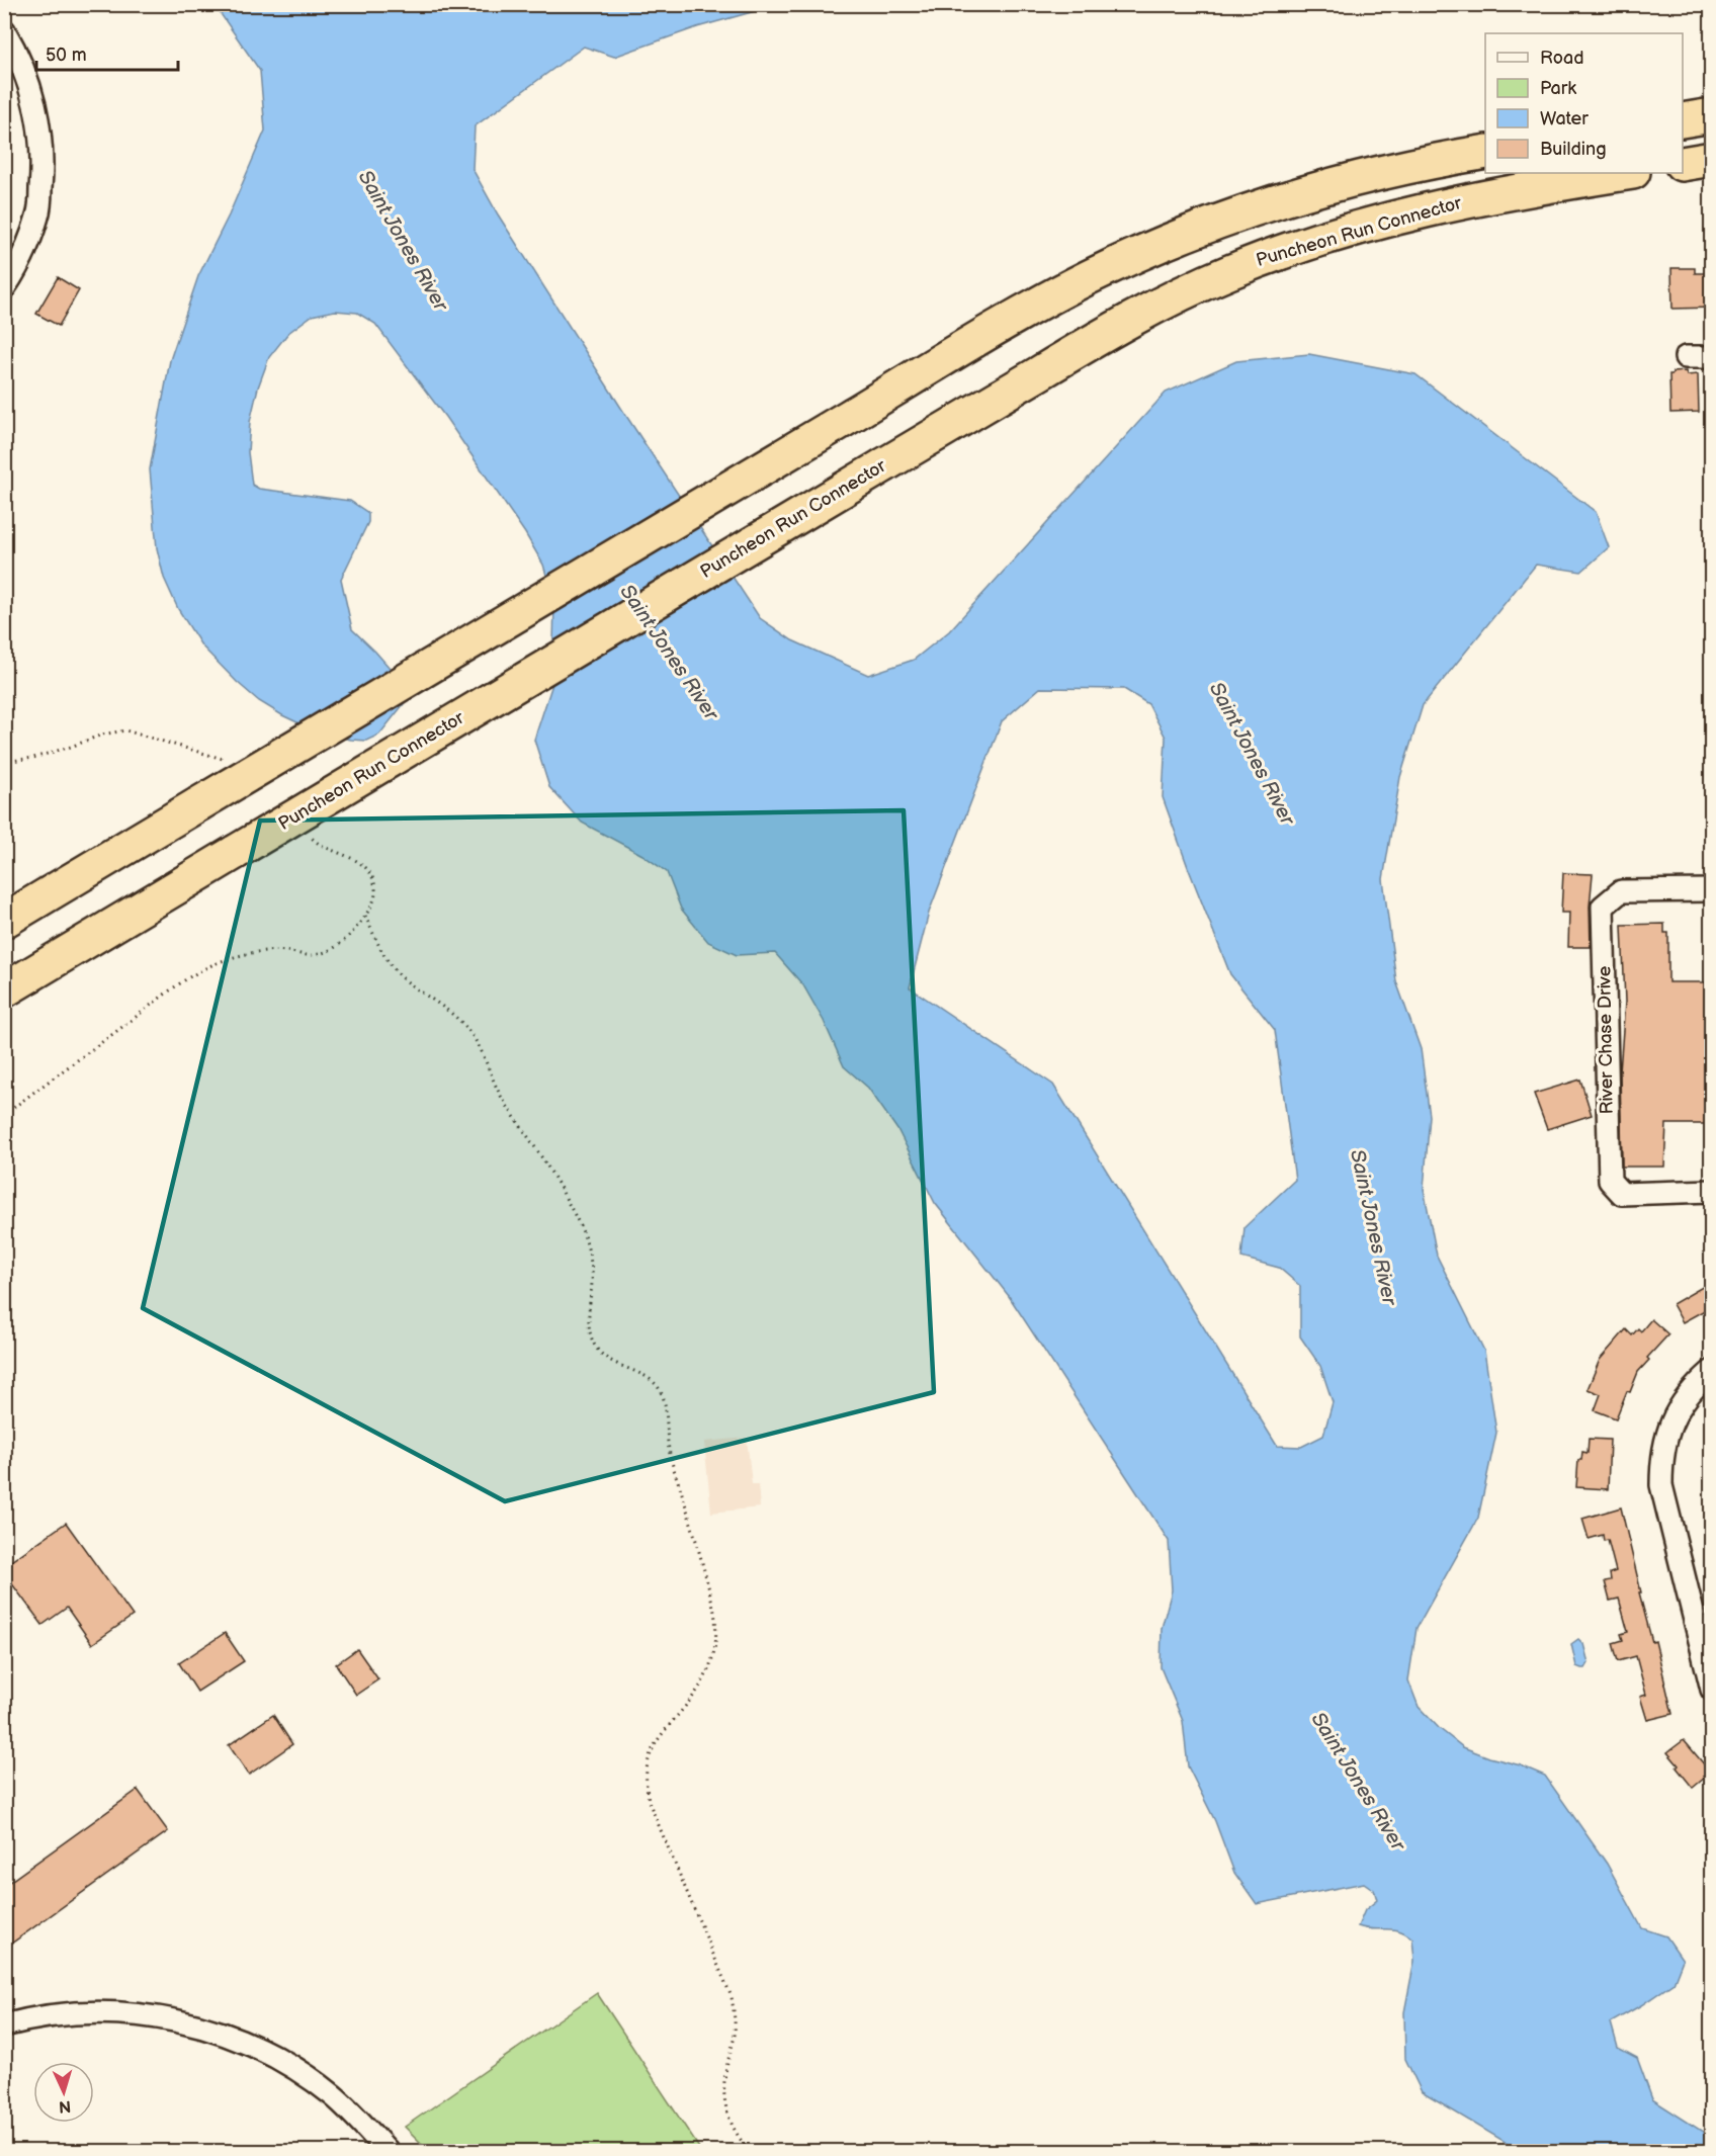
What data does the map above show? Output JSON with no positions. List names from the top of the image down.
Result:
{
  "streets": {
    "highway": ["Puncheon Run Connector"],
    "street": ["River Chase Drive"]
  },
  "water": ["Saint Jones River"],
  "legend": [
    "Road",
    "Park",
    "Water",
    "Building"
  ],
  "scale_bar": "50 m",
  "north": "bottom"
}
